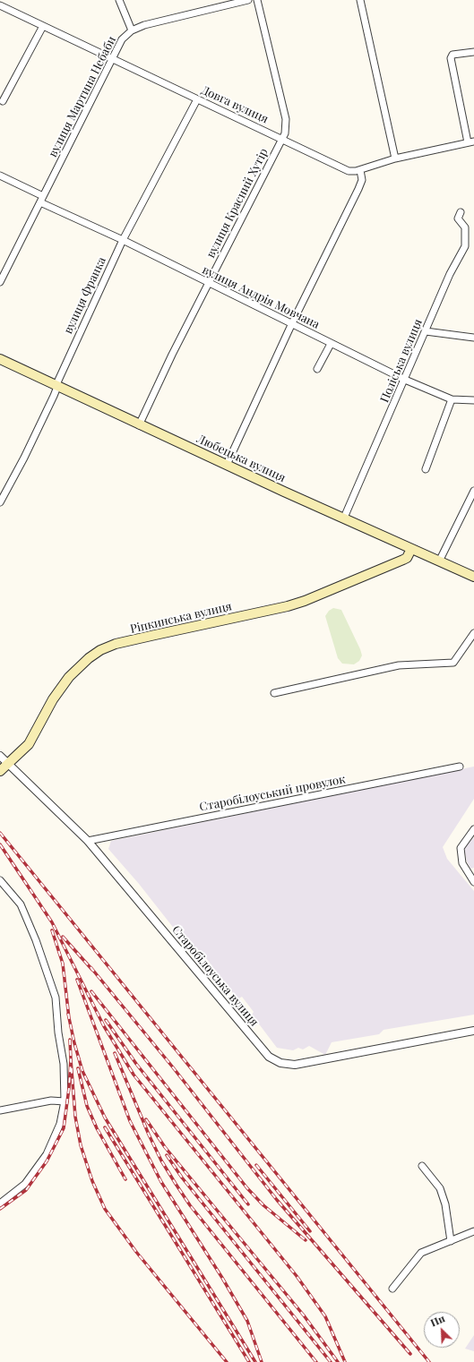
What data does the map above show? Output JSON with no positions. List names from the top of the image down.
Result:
{
  "streets": {
    "main road": ["Любецька вулиця", "Ріпкинська вулиця"],
    "street": [
      "вулиця Мартина Небаби",
      "Довга вулиця",
      "вулиця Красний Хутір",
      "вулиця Франка",
      "вулиця Андрія Мовчана",
      "Поліська вулиця",
      "Старобілоуський провулок",
      "Старобілоуська вулиця"
    ]
  },
  "crossings": [
    ["вулиця Мартина Небаби", "Довга вулиця"],
    ["вулиця Мартина Небаби", "вулиця Андрія Мовчана"],
    ["Довга вулиця", "вулиця Красний Хутір"],
    ["Довга вулиця", "вулиця Франка"],
    ["вулиця Красний Хутір", "вулиця Андрія Мовчана"],
    ["вулиця Красний Хутір", "Любецька вулиця"],
    ["вулиця Франка", "вулиця Андрія Мовчана"],
    ["вулиця Франка", "Любецька вулиця"],
    ["вулиця Андрія Мовчана", "Поліська вулиця"],
    ["Поліська вулиця", "Любецька вулиця"],
    ["Любецька вулиця", "Ріпкинська вулиця"],
    ["Ріпкинська вулиця", "Старобілоуська вулиця"],
    ["Старобілоуський провулок", "Старобілоуська вулиця"]
  ],
  "north": "top left"
}
